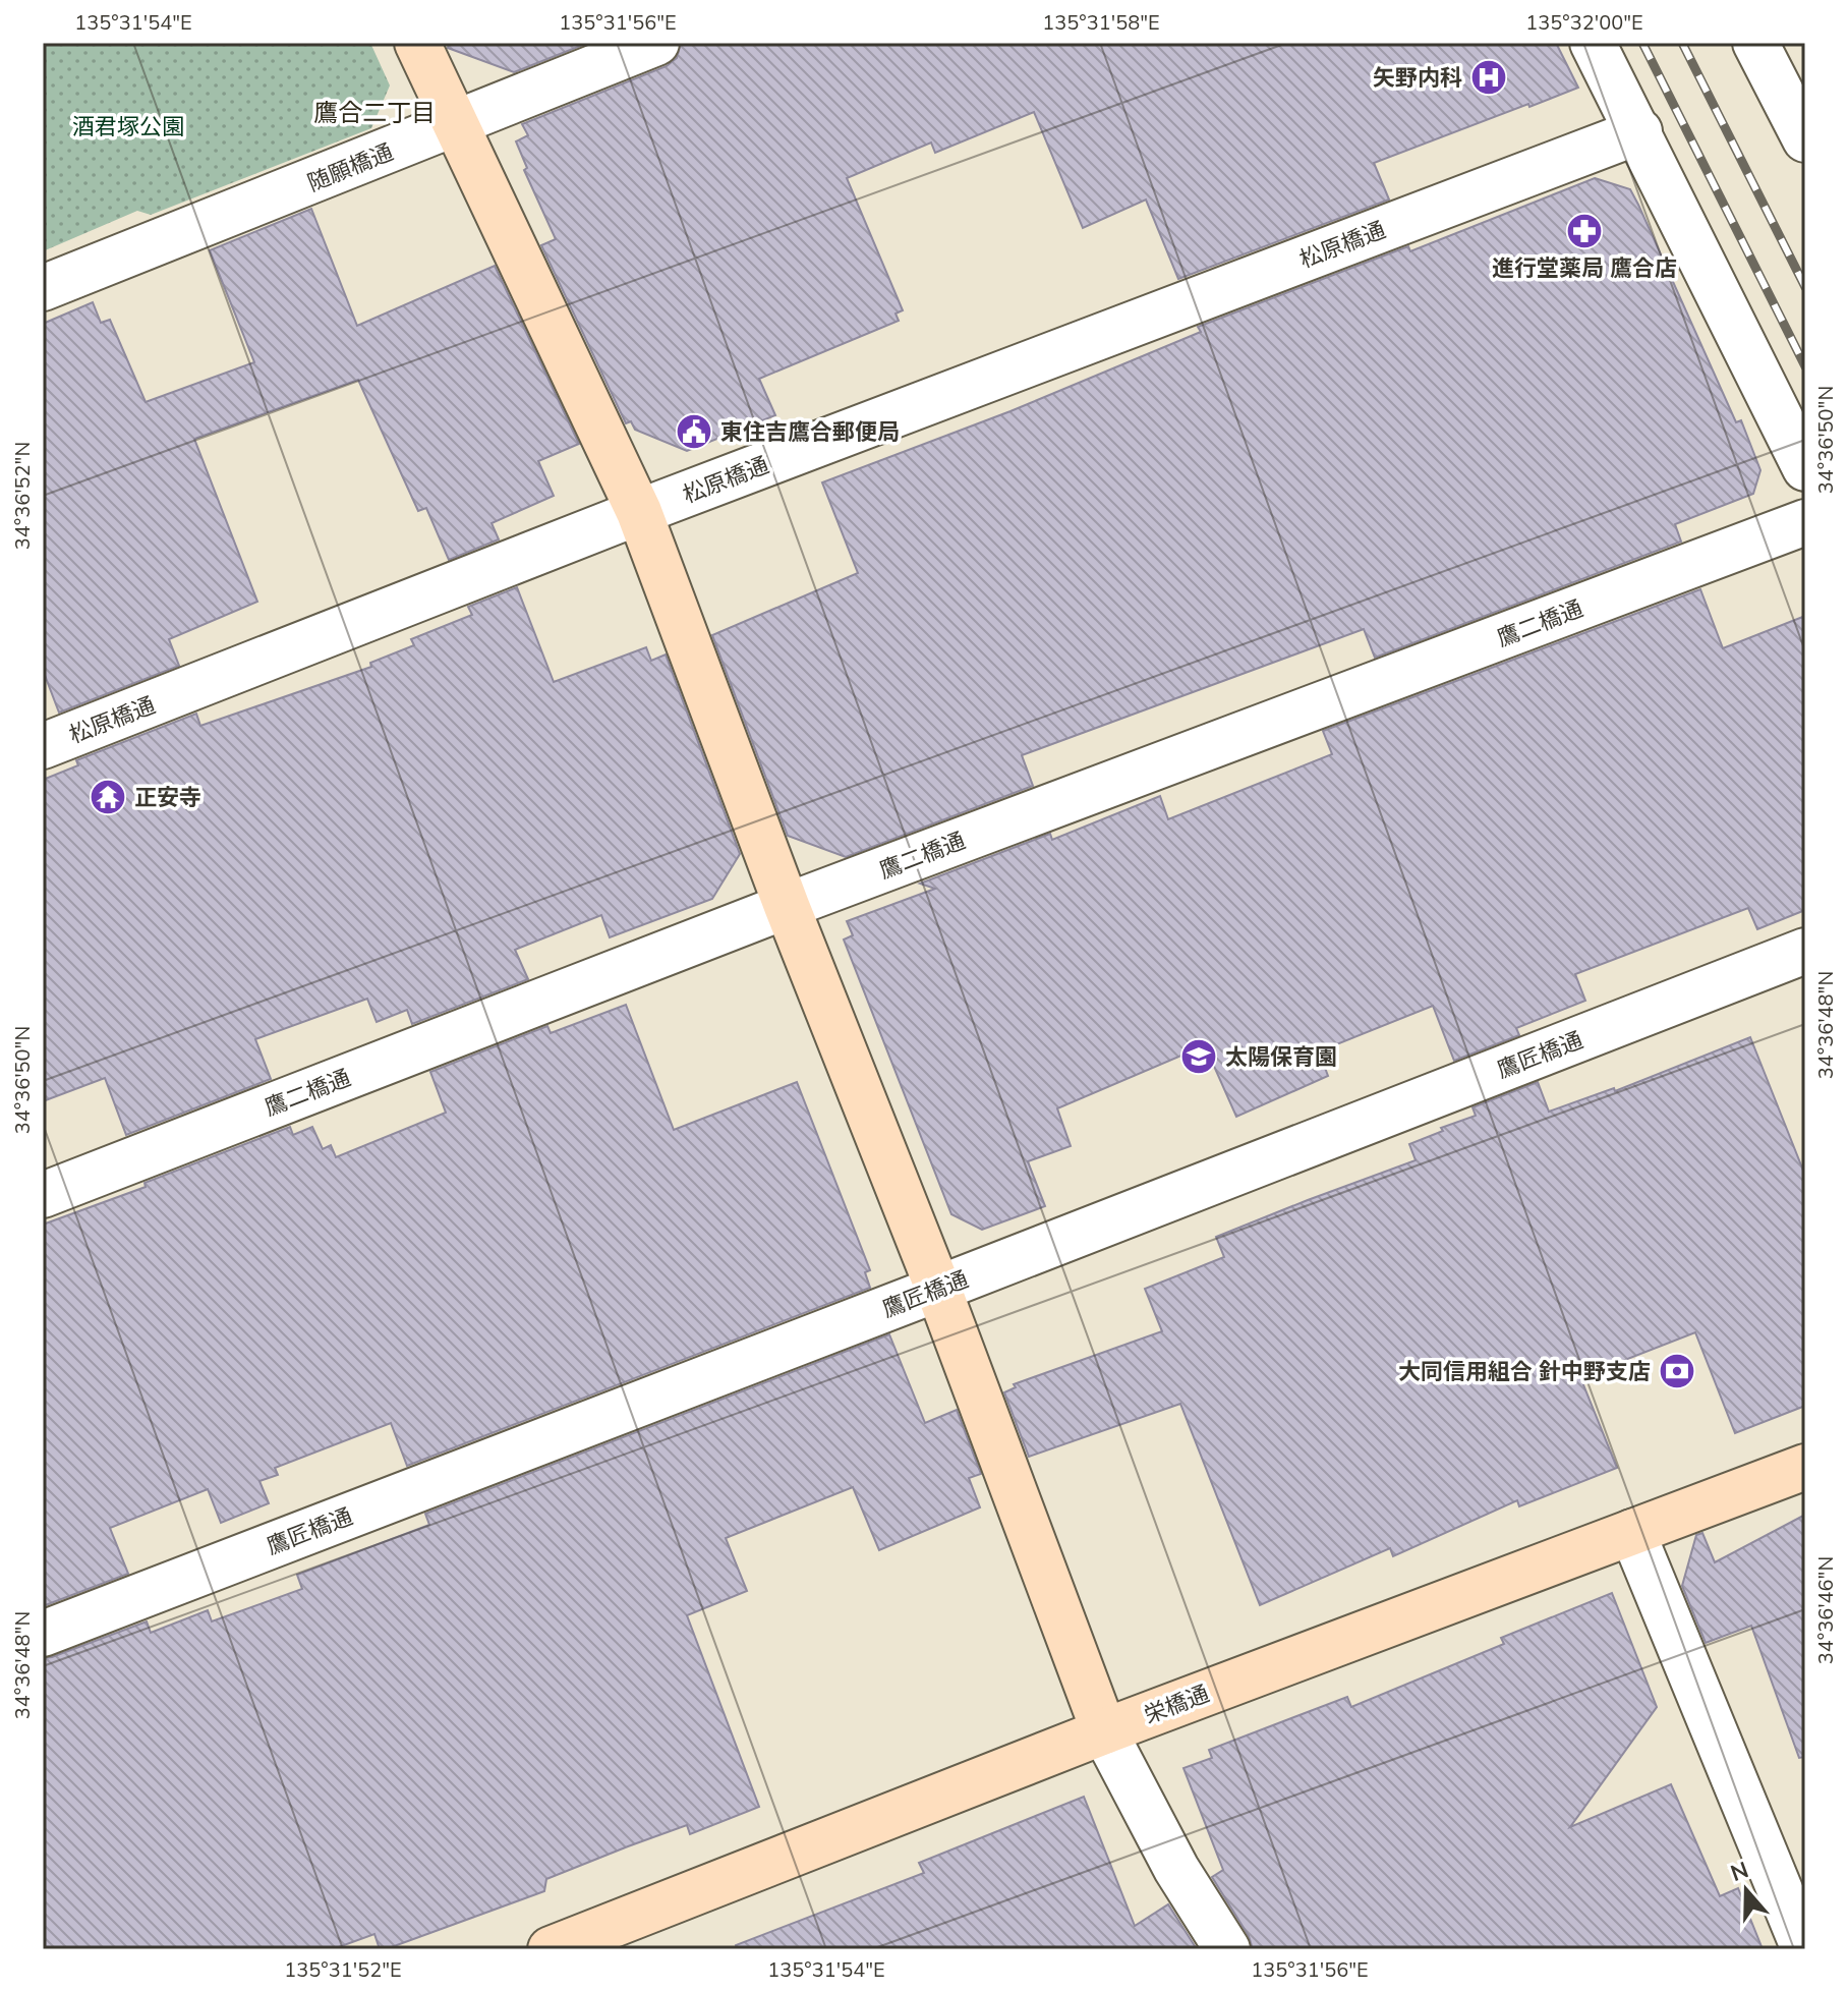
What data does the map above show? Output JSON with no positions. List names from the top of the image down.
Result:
{
  "streets": {
    "street": [
      "随願橋通",
      "松原橋通",
      "鷹二橋通",
      "鷹匠橋通",
      "栄橋通"
    ]
  },
  "districts": ["鷹合二丁目"],
  "parks": ["酒君塚公園"],
  "places": {
    "hospital": ["矢野内科"],
    "pharmacy": ["進行堂薬局 鷹合店"],
    "public building": ["東住吉鷹合郵便局"],
    "temple": ["正安寺"],
    "school or university": ["太陽保育園"],
    "bank": ["大同信用組合 針中野支店"]
  },
  "north": "top",
  "coordinates": [
    "135°31'54\"E",
    "135°31'56\"E",
    "135°31'58\"E",
    "135°32'00\"E",
    "34°36'50\"N",
    "34°36'52\"N",
    "34°36'48\"N",
    "34°36'46\"N",
    "135°31'52\"E"
  ]
}
